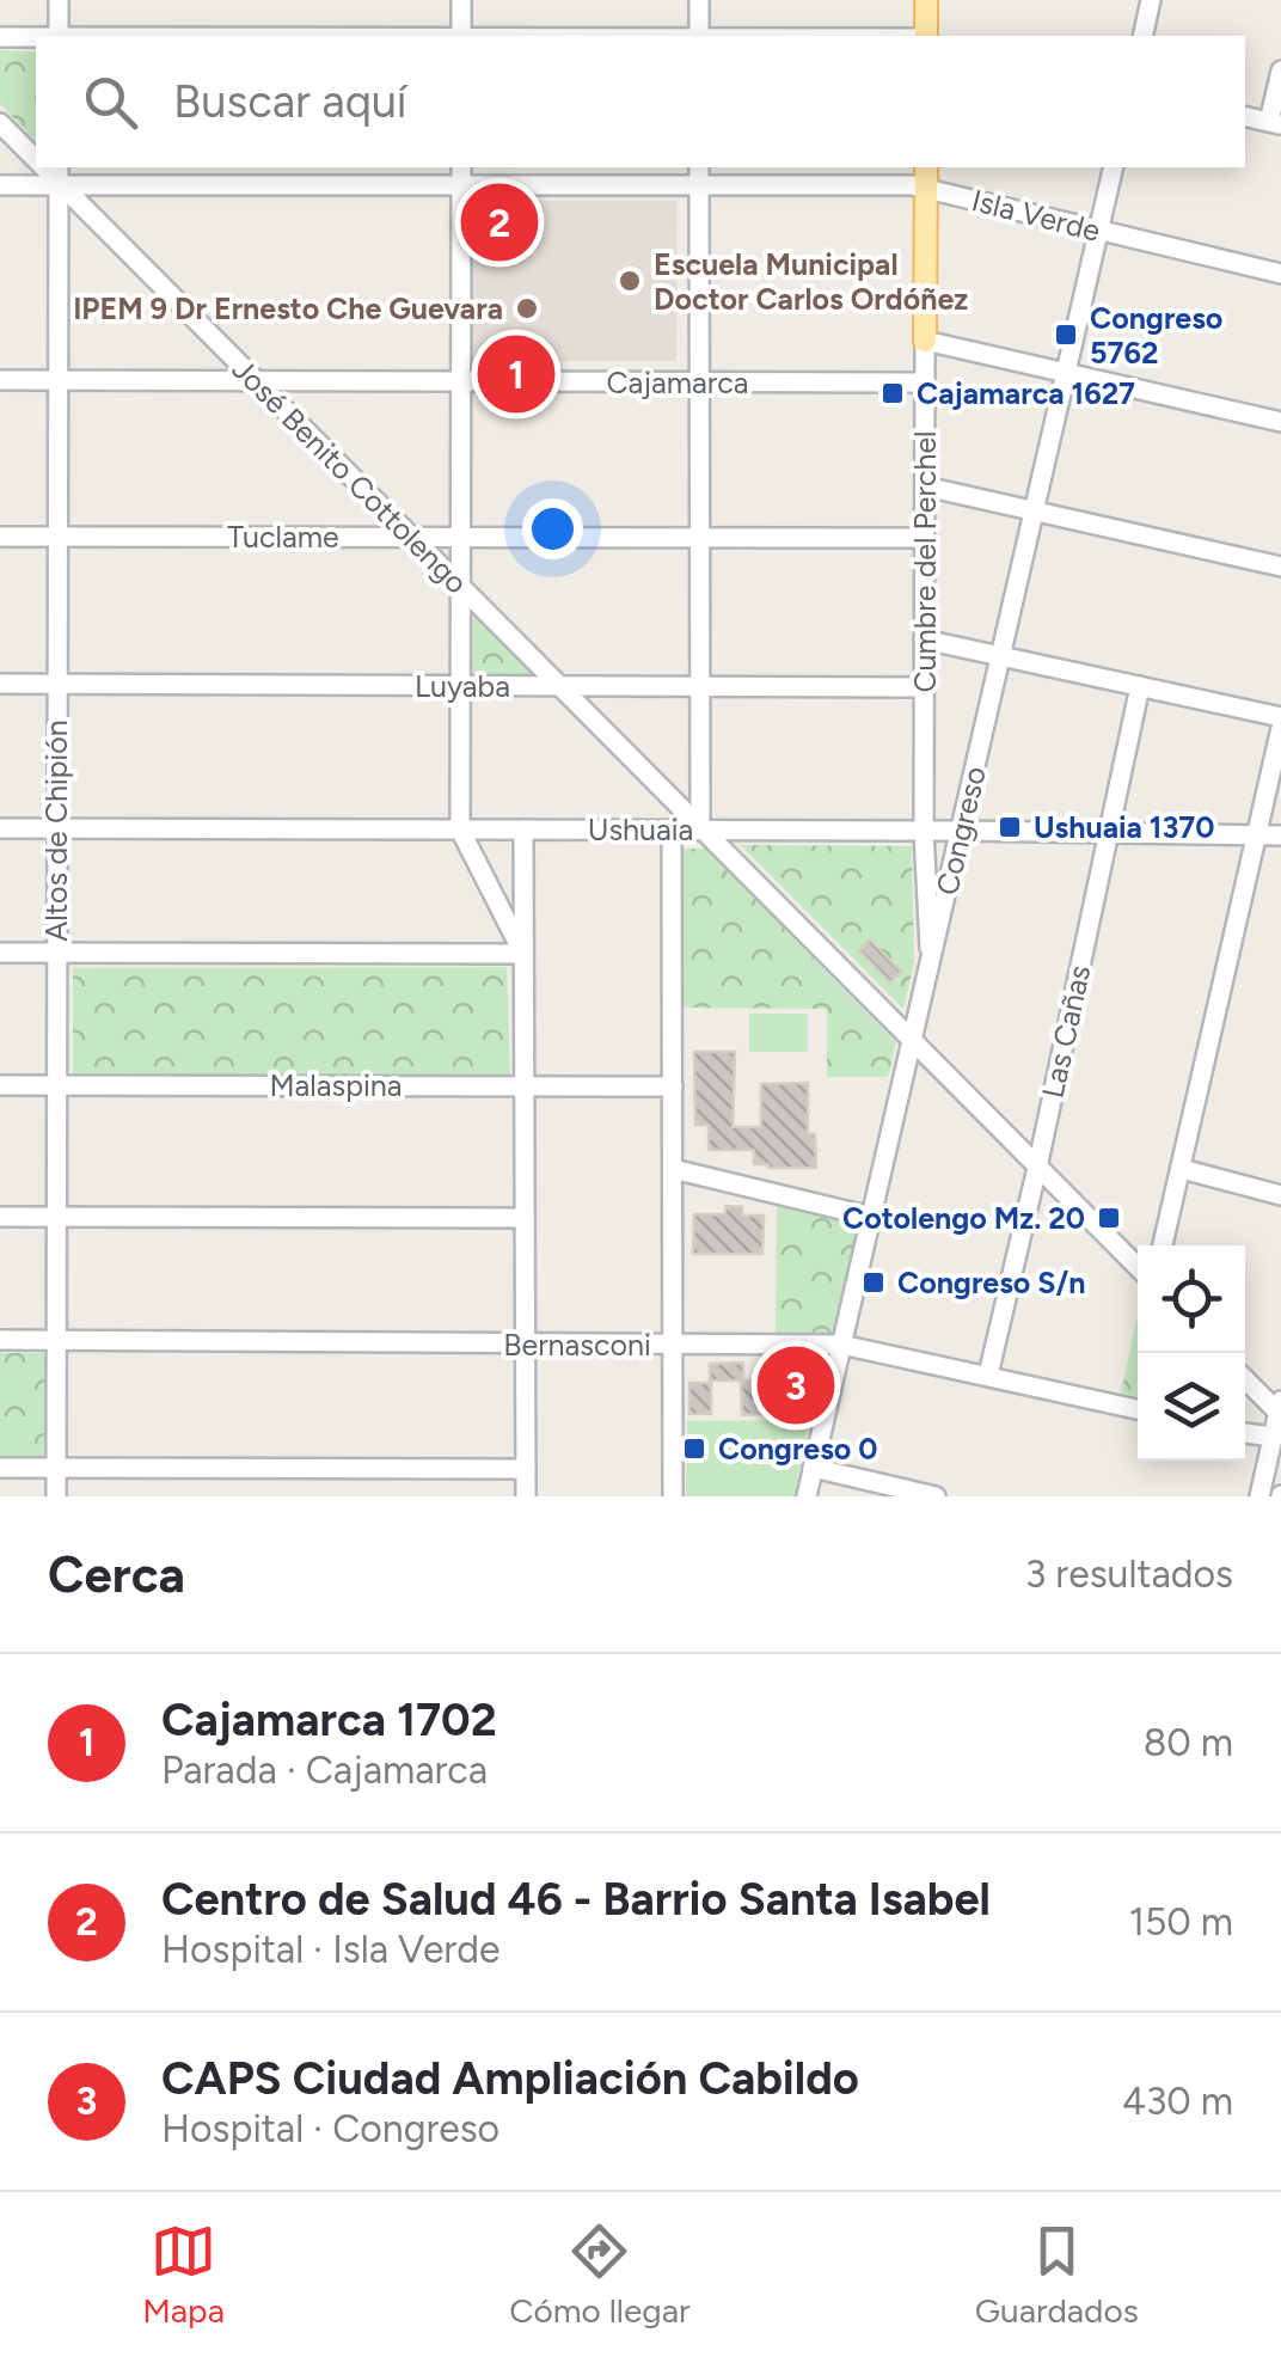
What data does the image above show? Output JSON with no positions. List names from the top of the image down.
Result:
{
  "streets": {
    "main road": ["Cumbre del Perchel"],
    "street": [
      "Isla Verde",
      "Cajamarca",
      "José Benito Cottolengo",
      "Tuclame",
      "Luyaba",
      "Ushuaia",
      "Altos de Chipión",
      "Congreso",
      "Las Cañas",
      "Malaspina",
      "Bernasconi"
    ]
  },
  "crossings": [
    ["Isla Verde", "José Benito Cottolengo"],
    ["Isla Verde", "Cumbre del Perchel"],
    ["Isla Verde", "Altos de Chipión"],
    ["Isla Verde", "Congreso"],
    ["Cajamarca", "José Benito Cottolengo"],
    ["Cajamarca", "Cumbre del Perchel"],
    ["Cajamarca", "Altos de Chipión"],
    ["José Benito Cottolengo", "Tuclame"],
    ["José Benito Cottolengo", "Luyaba"],
    ["José Benito Cottolengo", "Ushuaia"],
    ["José Benito Cottolengo", "Altos de Chipión"],
    ["José Benito Cottolengo", "Congreso"],
    ["José Benito Cottolengo", "Las Cañas"],
    ["Tuclame", "Cumbre del Perchel"],
    ["Tuclame", "Altos de Chipión"],
    ["Cumbre del Perchel", "Luyaba"],
    ["Cumbre del Perchel", "Ushuaia"],
    ["Cumbre del Perchel", "Congreso"],
    ["Luyaba", "Altos de Chipión"],
    ["Ushuaia", "Altos de Chipión"],
    ["Ushuaia", "Congreso"],
    ["Ushuaia", "Las Cañas"],
    ["Altos de Chipión", "Malaspina"],
    ["Altos de Chipión", "Bernasconi"],
    ["Congreso", "Bernasconi"],
    ["Las Cañas", "Bernasconi"]
  ],
  "places": {
    "other": ["Escuela Municipal Doctor Carlos Ordóñez", "IPEM 9 Dr Ernesto Che Guevara"],
    "transit": [
      "Congreso 5762",
      "Cajamarca 1627",
      "Ushuaia 1370",
      "Cotolengo Mz. 20",
      "Congreso S/n",
      "Congreso 0"
    ]
  },
  "page": {
    "search": "Buscar aquí",
    "pins": ["2", "1", "3"],
    "heading": ["Cerca", "3 resultados"],
    "list": [
      {
        "mark": "1",
        "name": "Cajamarca 1702",
        "note": "Parada · Cajamarca",
        "value": "80 m"
      },
      {
        "mark": "2",
        "name": "Centro de Salud 46 - Barrio Santa Isabel",
        "note": "Hospital · Isla Verde",
        "value": "150 m"
      },
      {
        "mark": "3",
        "name": "CAPS Ciudad Ampliación Cabildo",
        "note": "Hospital · Congreso",
        "value": "430 m"
      }
    ],
    "nav": ["Mapa", "Cómo llegar", "Guardados"]
  }
}
